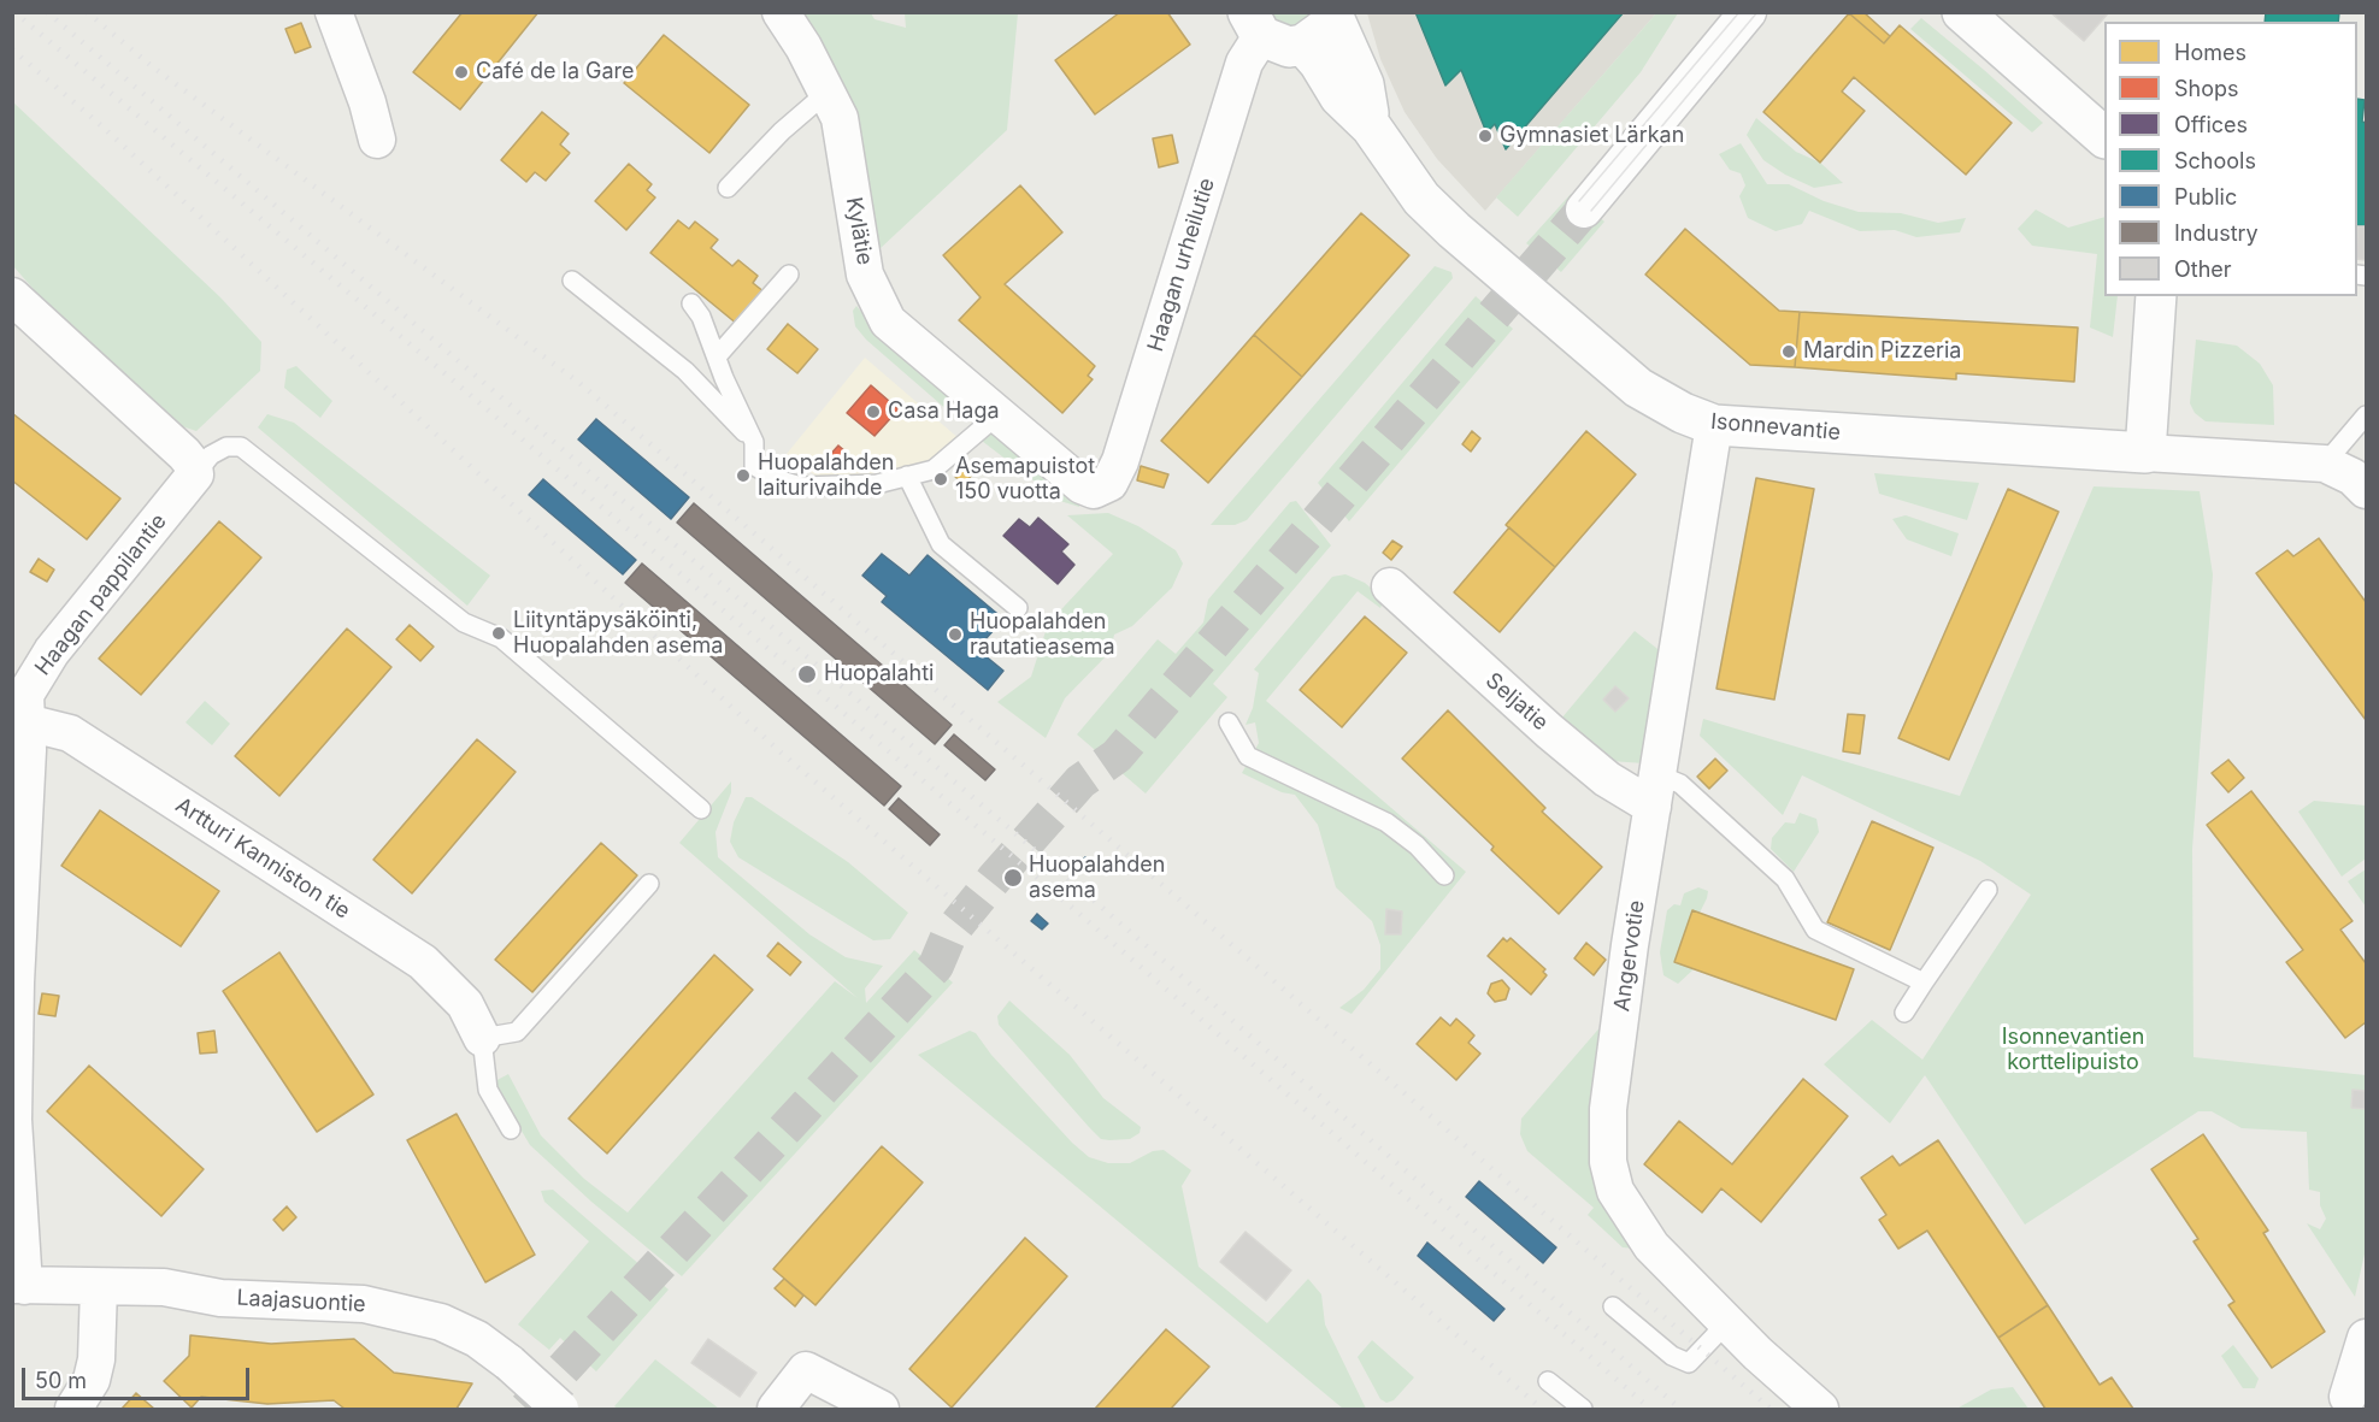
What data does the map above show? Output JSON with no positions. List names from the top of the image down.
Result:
{
  "streets": {
    "street": [
      "Kylätie",
      "Haagan urheilutie",
      "Isonnevantie",
      "Haagan pappilantie",
      "Seljatie",
      "Artturi Kanniston tie",
      "Angervotie",
      "Laajasuontie"
    ]
  },
  "crossings": [
    ["Kylätie", "Haagan urheilutie"],
    ["Isonnevantie", "Angervotie"],
    ["Haagan pappilantie", "Artturi Kanniston tie"],
    ["Haagan pappilantie", "Laajasuontie"],
    ["Seljatie", "Angervotie"]
  ],
  "parks": ["Isonnevantien korttelipuisto"],
  "places": [
    "Café de la Gare",
    "Gymnasiet Lärkan",
    "Mardin Pizzeria",
    "Casa Haga",
    "Huopalahden laiturivaihde",
    "Asemapuistot 150 vuotta",
    "Liityntäpysäköinti, Huopalahden asema",
    "Huopalahden rautatieasema",
    "Huopalahti",
    "Huopalahden asema"
  ],
  "legend": [
    "Homes",
    "Shops",
    "Offices",
    "Schools",
    "Public",
    "Industry",
    "Other"
  ],
  "scale_bar": "50 m"
}
